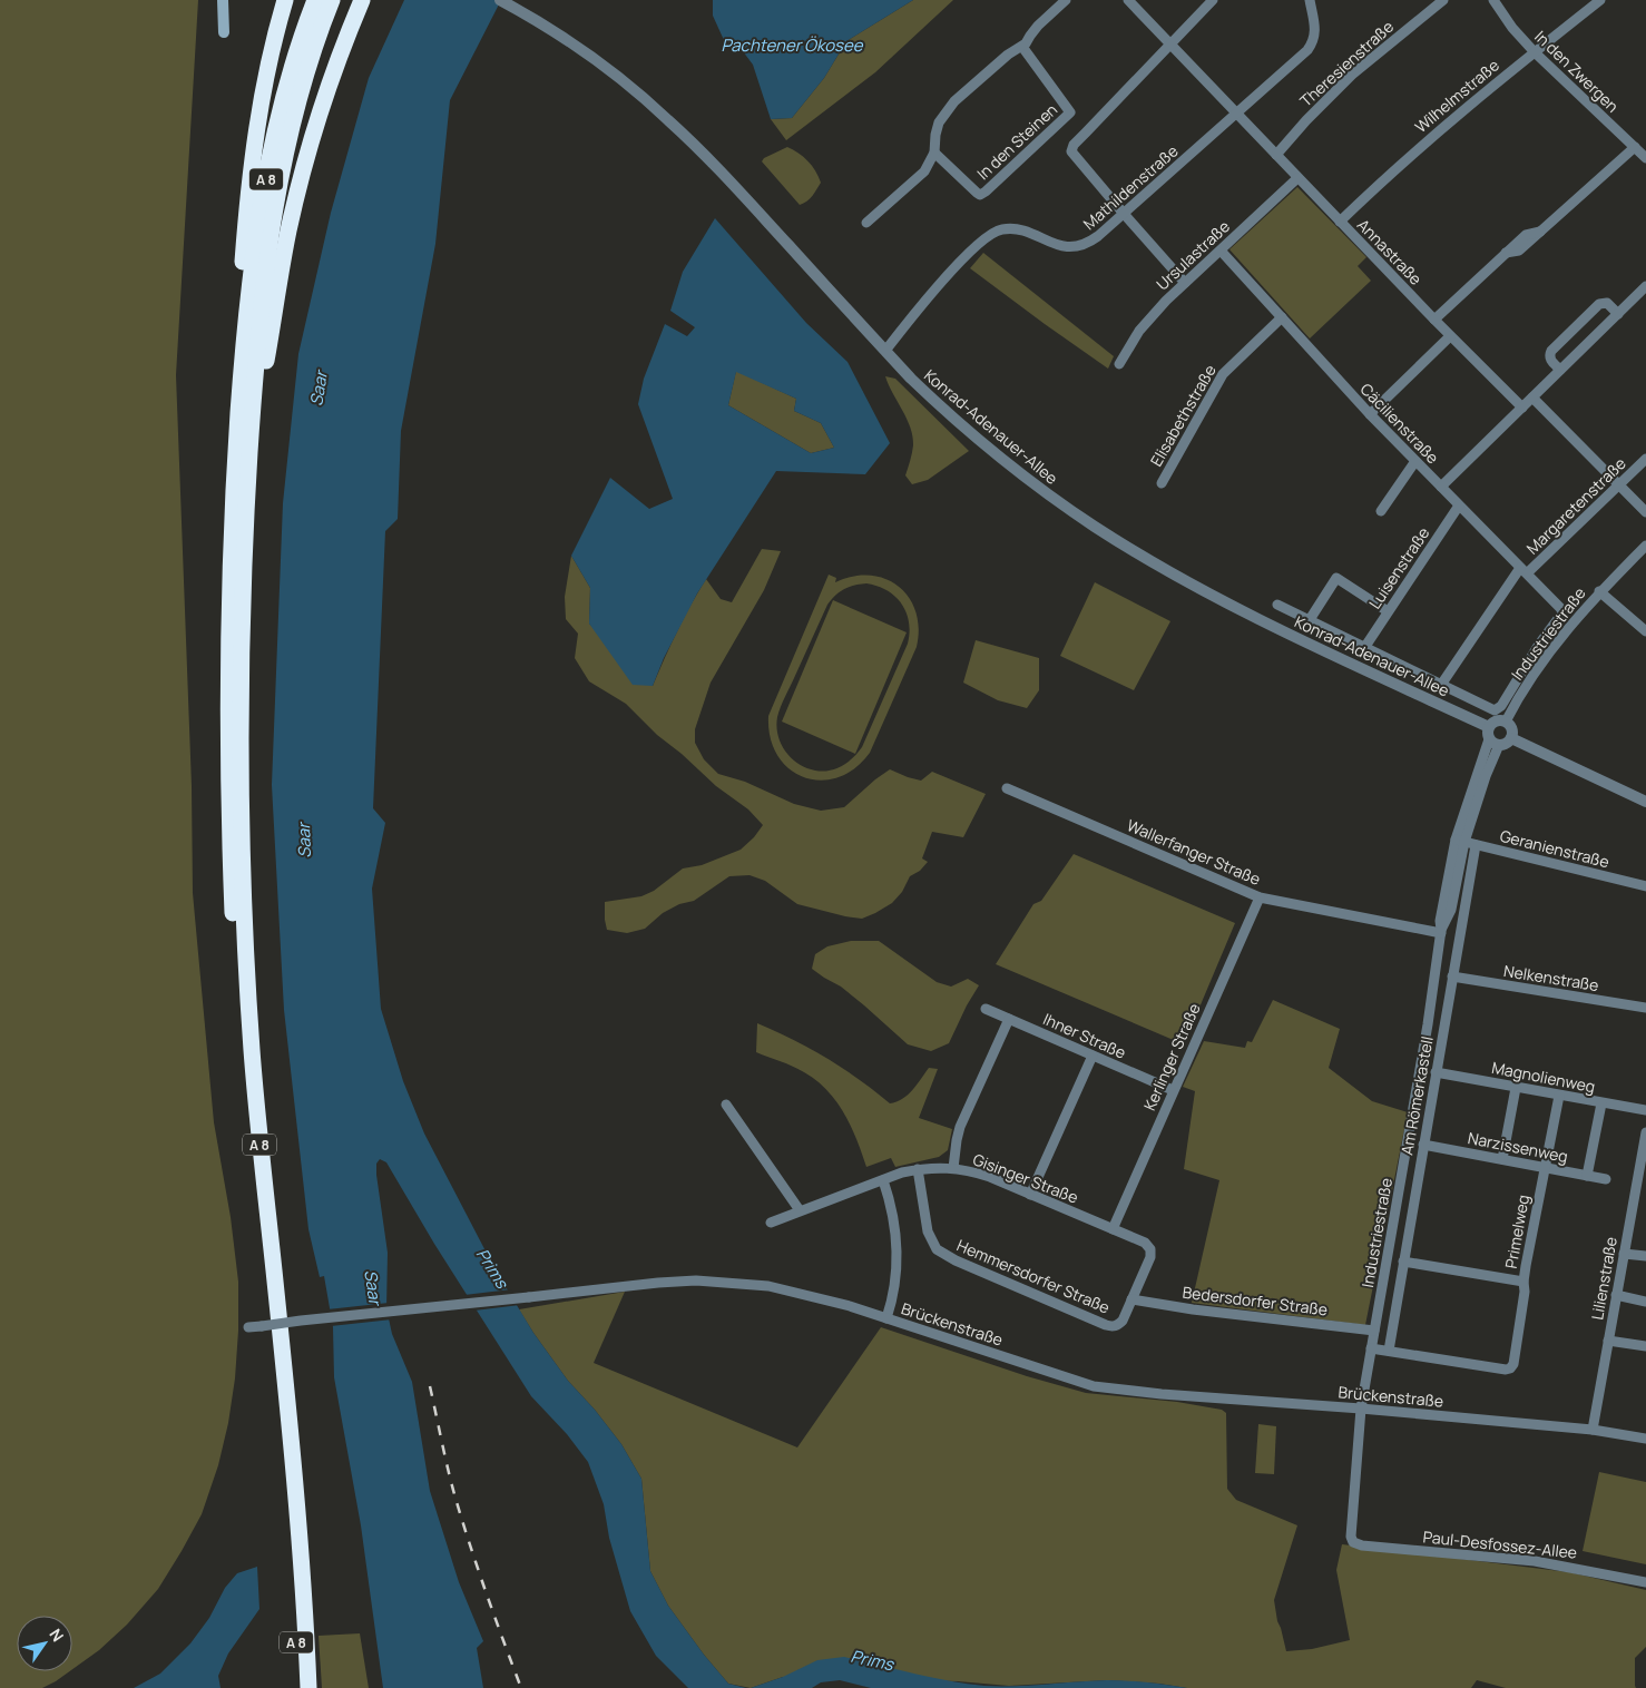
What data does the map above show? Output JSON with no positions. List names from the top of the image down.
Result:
{
  "streets": {
    "highway": ["A 8"],
    "street": [
      "Theresienstraße",
      "In den Zwergen",
      "Wilhelmstraße",
      "In den Steinen",
      "Mathildenstraße",
      "Annastraße",
      "Ursulastraße",
      "Elisabethstraße",
      "Cäcilienstraße",
      "Konrad-Adenauer-Allee",
      "Margaretenstraße",
      "Luisenstraße",
      "Industriestraße",
      "Geranienstraße",
      "Wallerfanger Straße",
      "Nelkenstraße",
      "Ihner Straße",
      "Kerlinger Straße",
      "Magnolienweg",
      "Am Römerkastell",
      "Narzissenweg",
      "Gisinger Straße",
      "Primelweg",
      "Hemmersdorfer Straße",
      "Lilienstraße",
      "Bedersdorfer Straße",
      "Brückenstraße",
      "Paul-Desfossez-Allee"
    ]
  },
  "crossings": [
    ["Theresienstraße", "Annastraße"],
    ["In den Zwergen", "Wilhelmstraße"],
    ["Wilhelmstraße", "Annastraße"],
    ["Mathildenstraße", "Annastraße"],
    ["Mathildenstraße", "Konrad-Adenauer-Allee"],
    ["Annastraße", "Ursulastraße"],
    ["Ursulastraße", "Cäcilienstraße"],
    ["Elisabethstraße", "Cäcilienstraße"],
    ["Cäcilienstraße", "Margaretenstraße"],
    ["Cäcilienstraße", "Luisenstraße"],
    ["Konrad-Adenauer-Allee", "Industriestraße"],
    ["Industriestraße", "Geranienstraße"],
    ["Industriestraße", "Wallerfanger Straße"],
    ["Industriestraße", "Bedersdorfer Straße"],
    ["Industriestraße", "Brückenstraße"],
    ["Industriestraße", "Paul-Desfossez-Allee"],
    ["Geranienstraße", "Am Römerkastell"],
    ["Wallerfanger Straße", "Kerlinger Straße"],
    ["Nelkenstraße", "Am Römerkastell"],
    ["Ihner Straße", "Kerlinger Straße"],
    ["Kerlinger Straße", "Gisinger Straße"],
    ["Magnolienweg", "Am Römerkastell"],
    ["Magnolienweg", "Primelweg"],
    ["Am Römerkastell", "Narzissenweg"],
    ["Am Römerkastell", "Primelweg"],
    ["Narzissenweg", "Primelweg"],
    ["Gisinger Straße", "Hemmersdorfer Straße"],
    ["Hemmersdorfer Straße", "Bedersdorfer Straße"],
    ["Lilienstraße", "Brückenstraße"]
  ],
  "water": ["Pachtener Ökosee", "Saar", "Prims"],
  "north": "top right"
}
